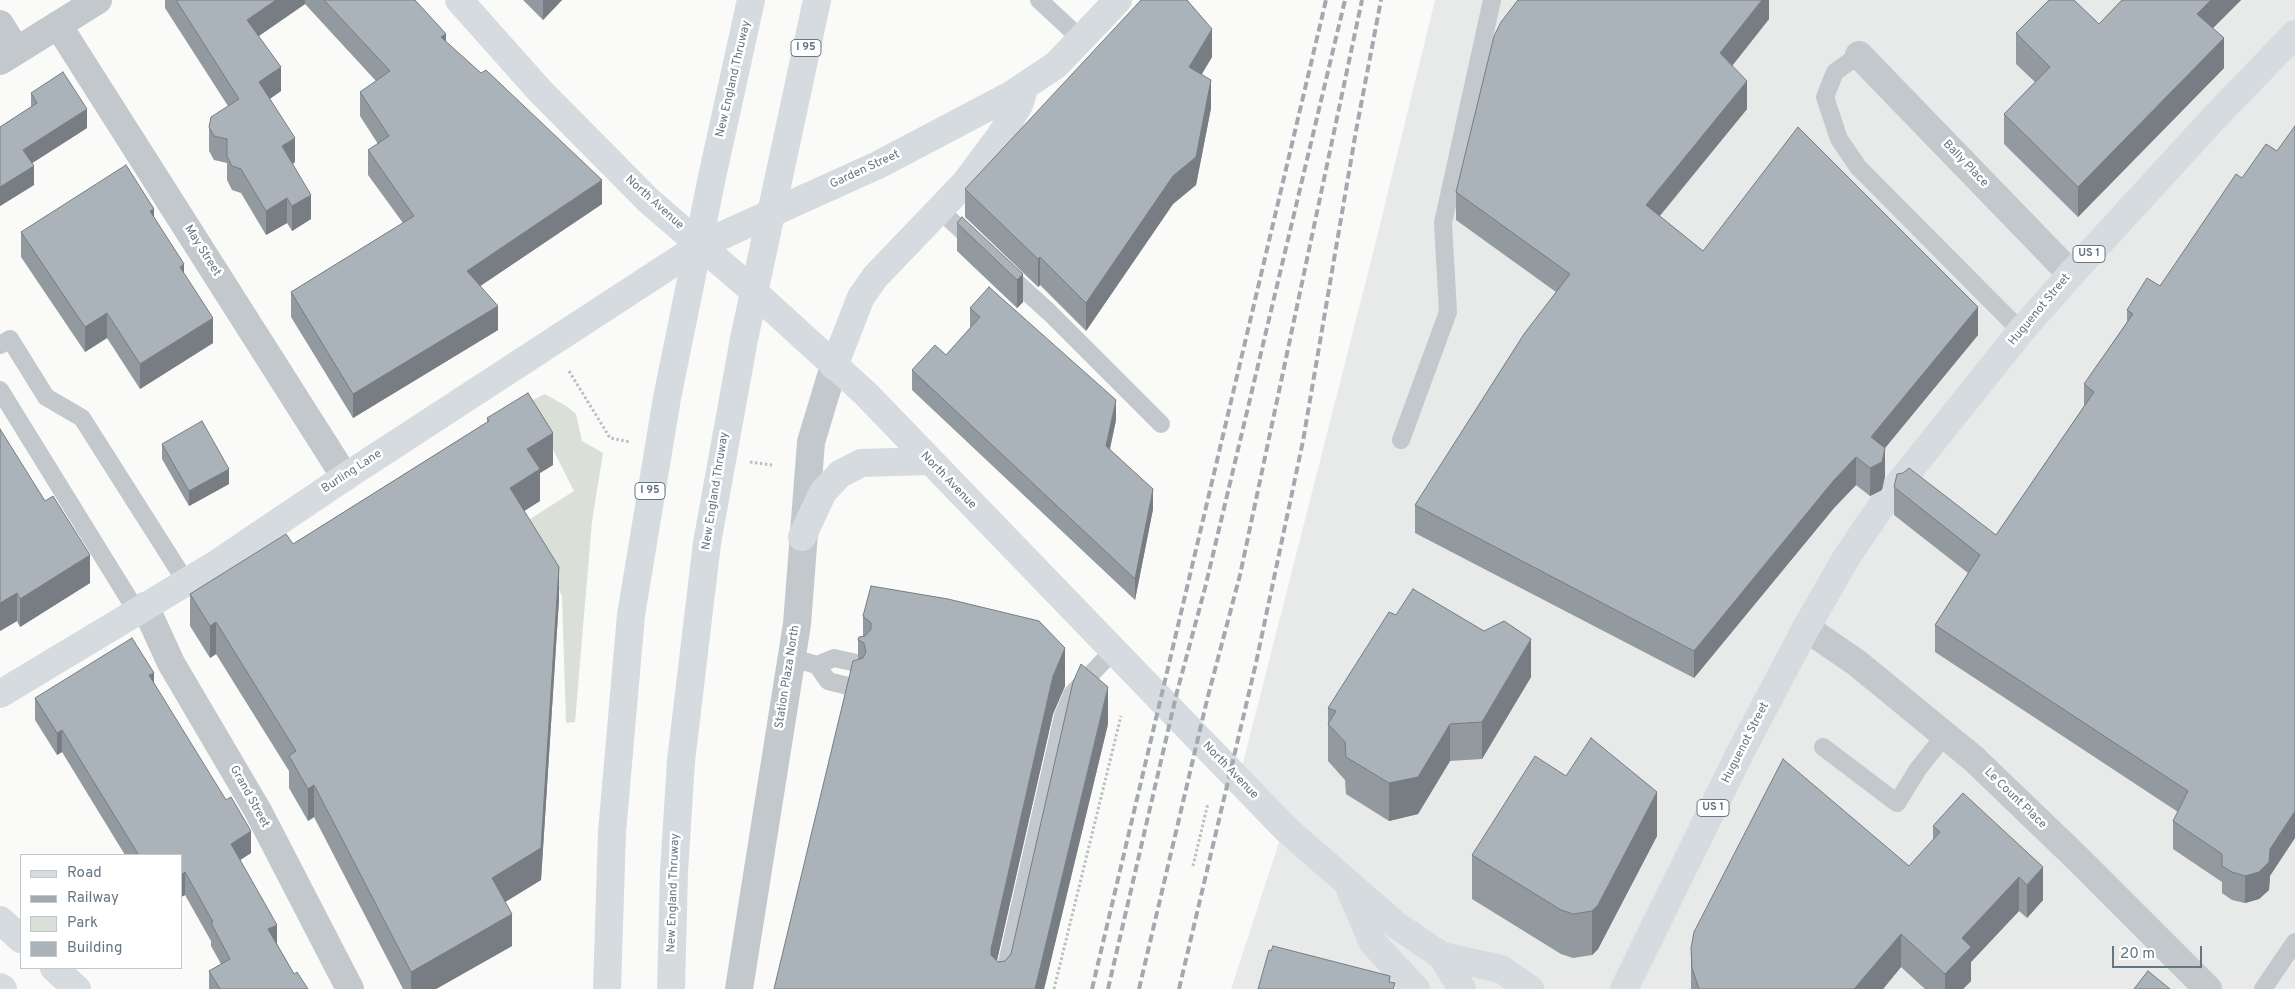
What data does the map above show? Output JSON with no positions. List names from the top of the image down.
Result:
{
  "streets": {
    "main road": [
      "I 95",
      "New England Thruway",
      "Garden Street",
      "North Avenue",
      "US 1",
      "Huguenot Street",
      "Burling Lane"
    ],
    "street": [
      "Bally Place",
      "May Street",
      "Station Plaza North",
      "Grand Street",
      "Le Count Place"
    ]
  },
  "crossings": [
    ["Bally Place", "Huguenot Street"],
    ["Garden Street", "North Avenue"],
    ["Garden Street", "Burling Lane"],
    ["North Avenue", "Burling Lane"],
    ["North Avenue", "Station Plaza North"],
    ["May Street", "Burling Lane"],
    ["Huguenot Street", "Le Count Place"],
    ["Burling Lane", "Grand Street"]
  ],
  "legend": [
    "Road",
    "Railway",
    "Park",
    "Building"
  ],
  "scale_bar": "20 m"
}
